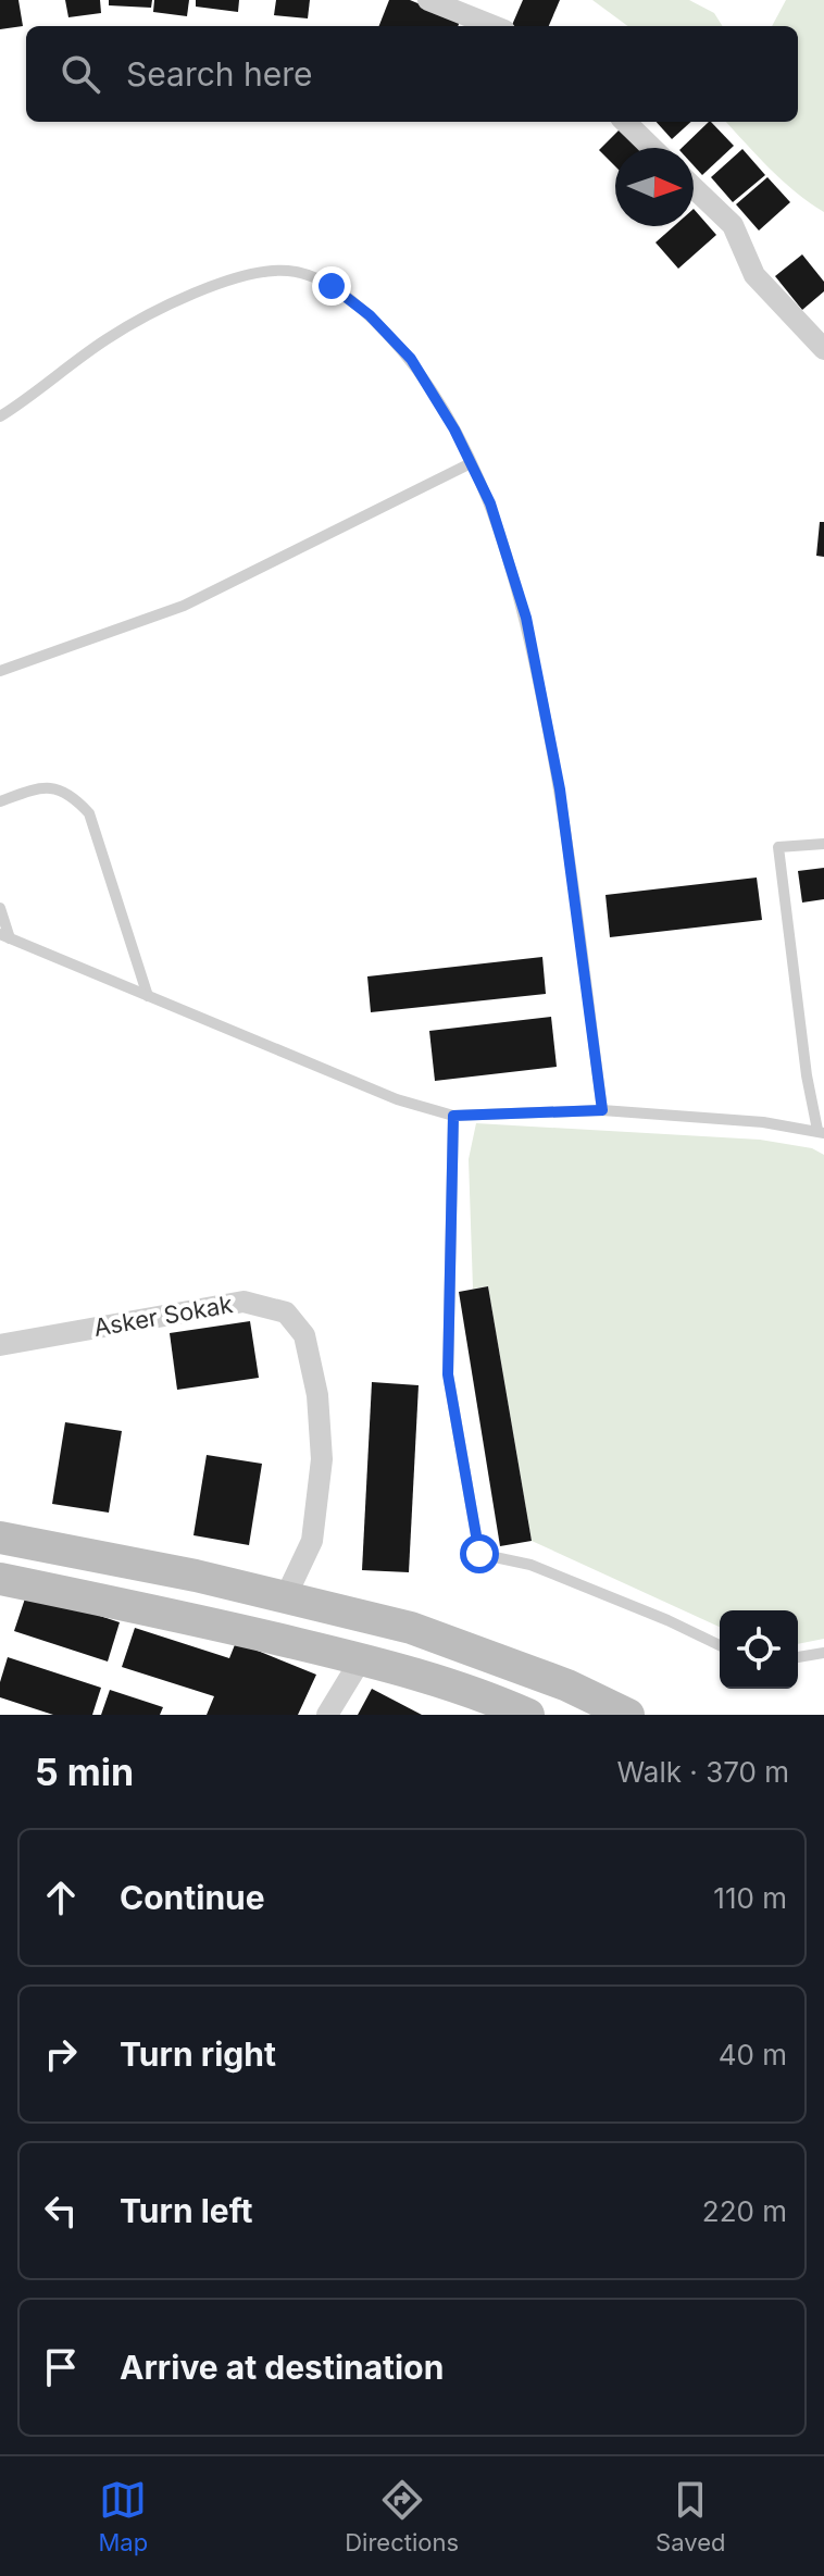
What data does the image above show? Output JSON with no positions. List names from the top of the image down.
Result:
{
  "streets": {
    "street": ["Asker Sokak"]
  },
  "north": "right",
  "page": {
    "search": "Search here",
    "heading": ["5 min", "Walk · 370 m"],
    "list": [
      ["Continue", "110 m"],
      ["Turn right", "40 m"],
      ["Turn left", "220 m"],
      "Arrive at destination"
    ],
    "nav": ["Map", "Directions", "Saved"]
  }
}
